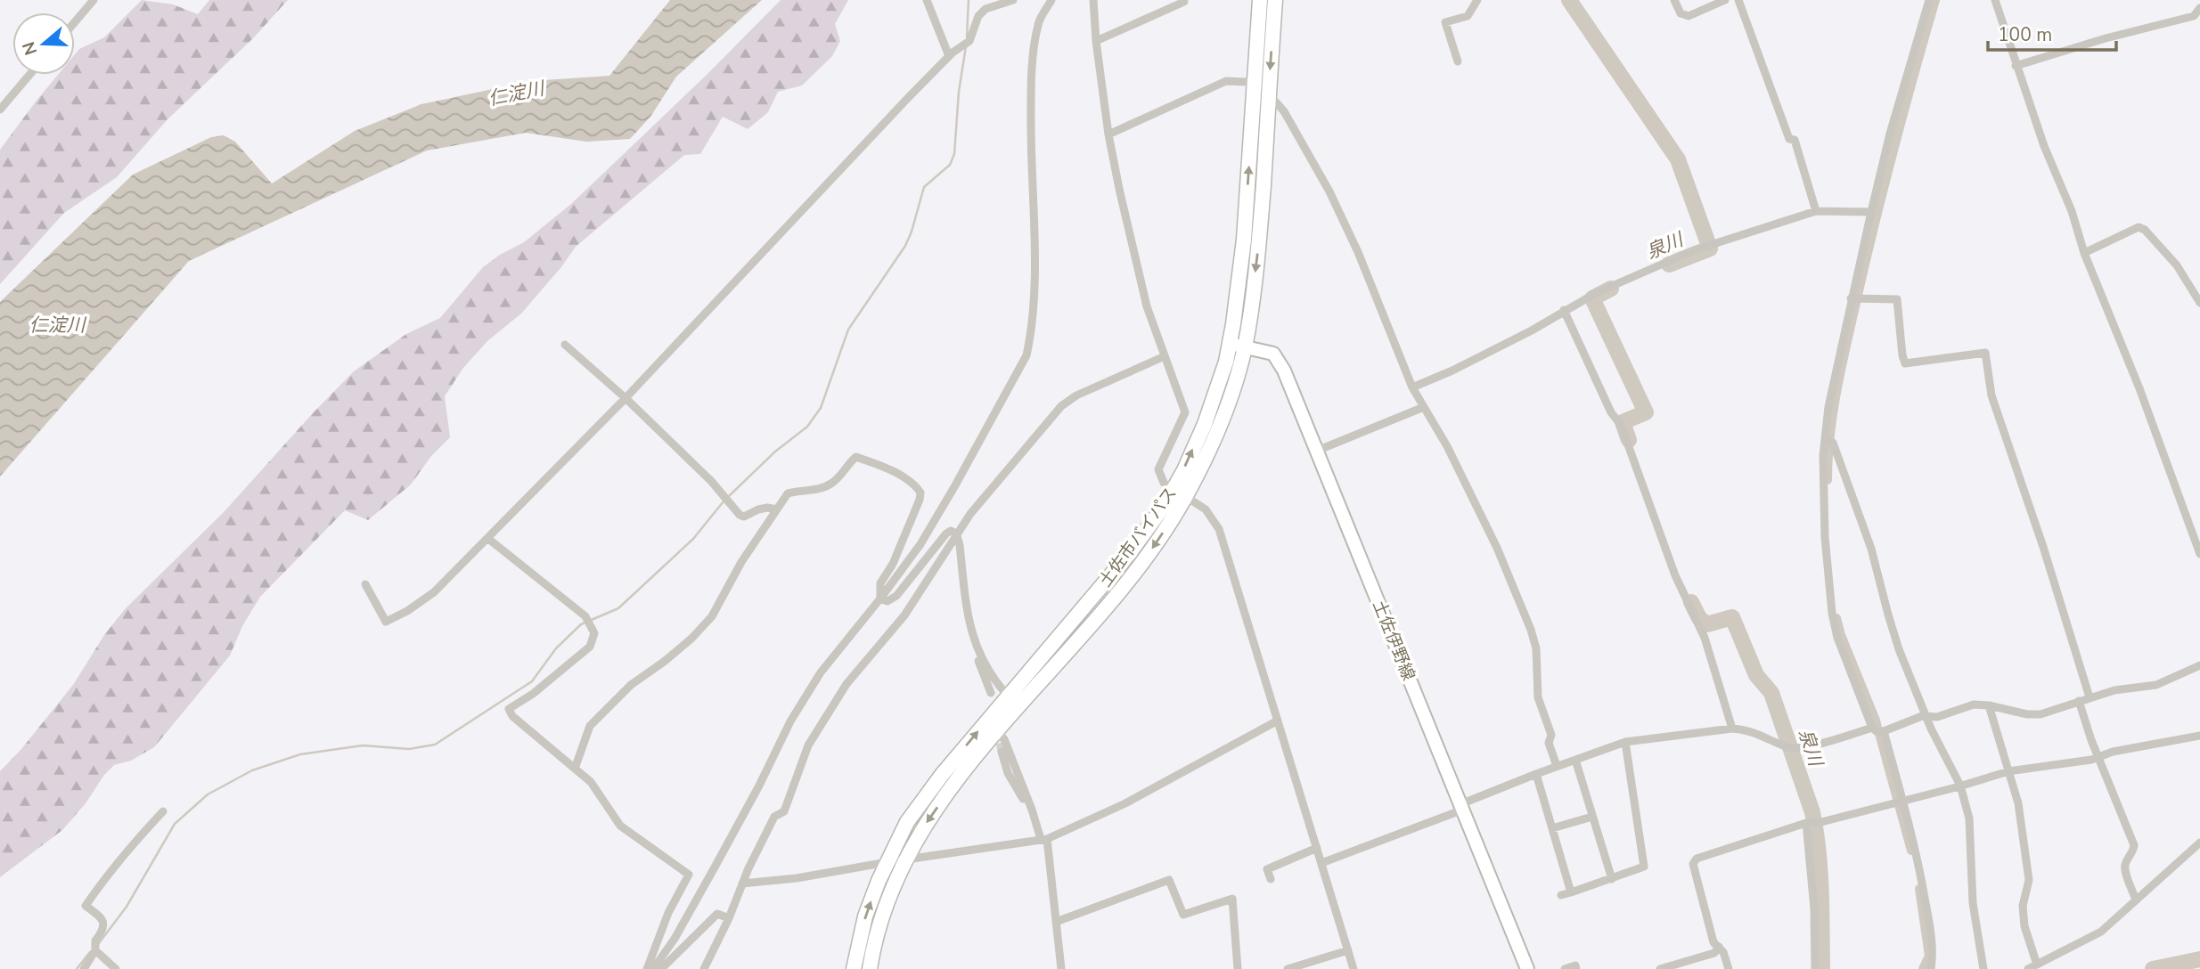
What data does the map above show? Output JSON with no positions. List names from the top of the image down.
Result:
{
  "streets": {
    "highway": ["土佐市バイパス"],
    "main road": ["土佐伊野線"]
  },
  "crossings": [
    ["土佐市バイパス", "土佐伊野線"]
  ],
  "water": ["仁淀川", "泉川"],
  "scale_bar": "100 m",
  "north": "left"
}
